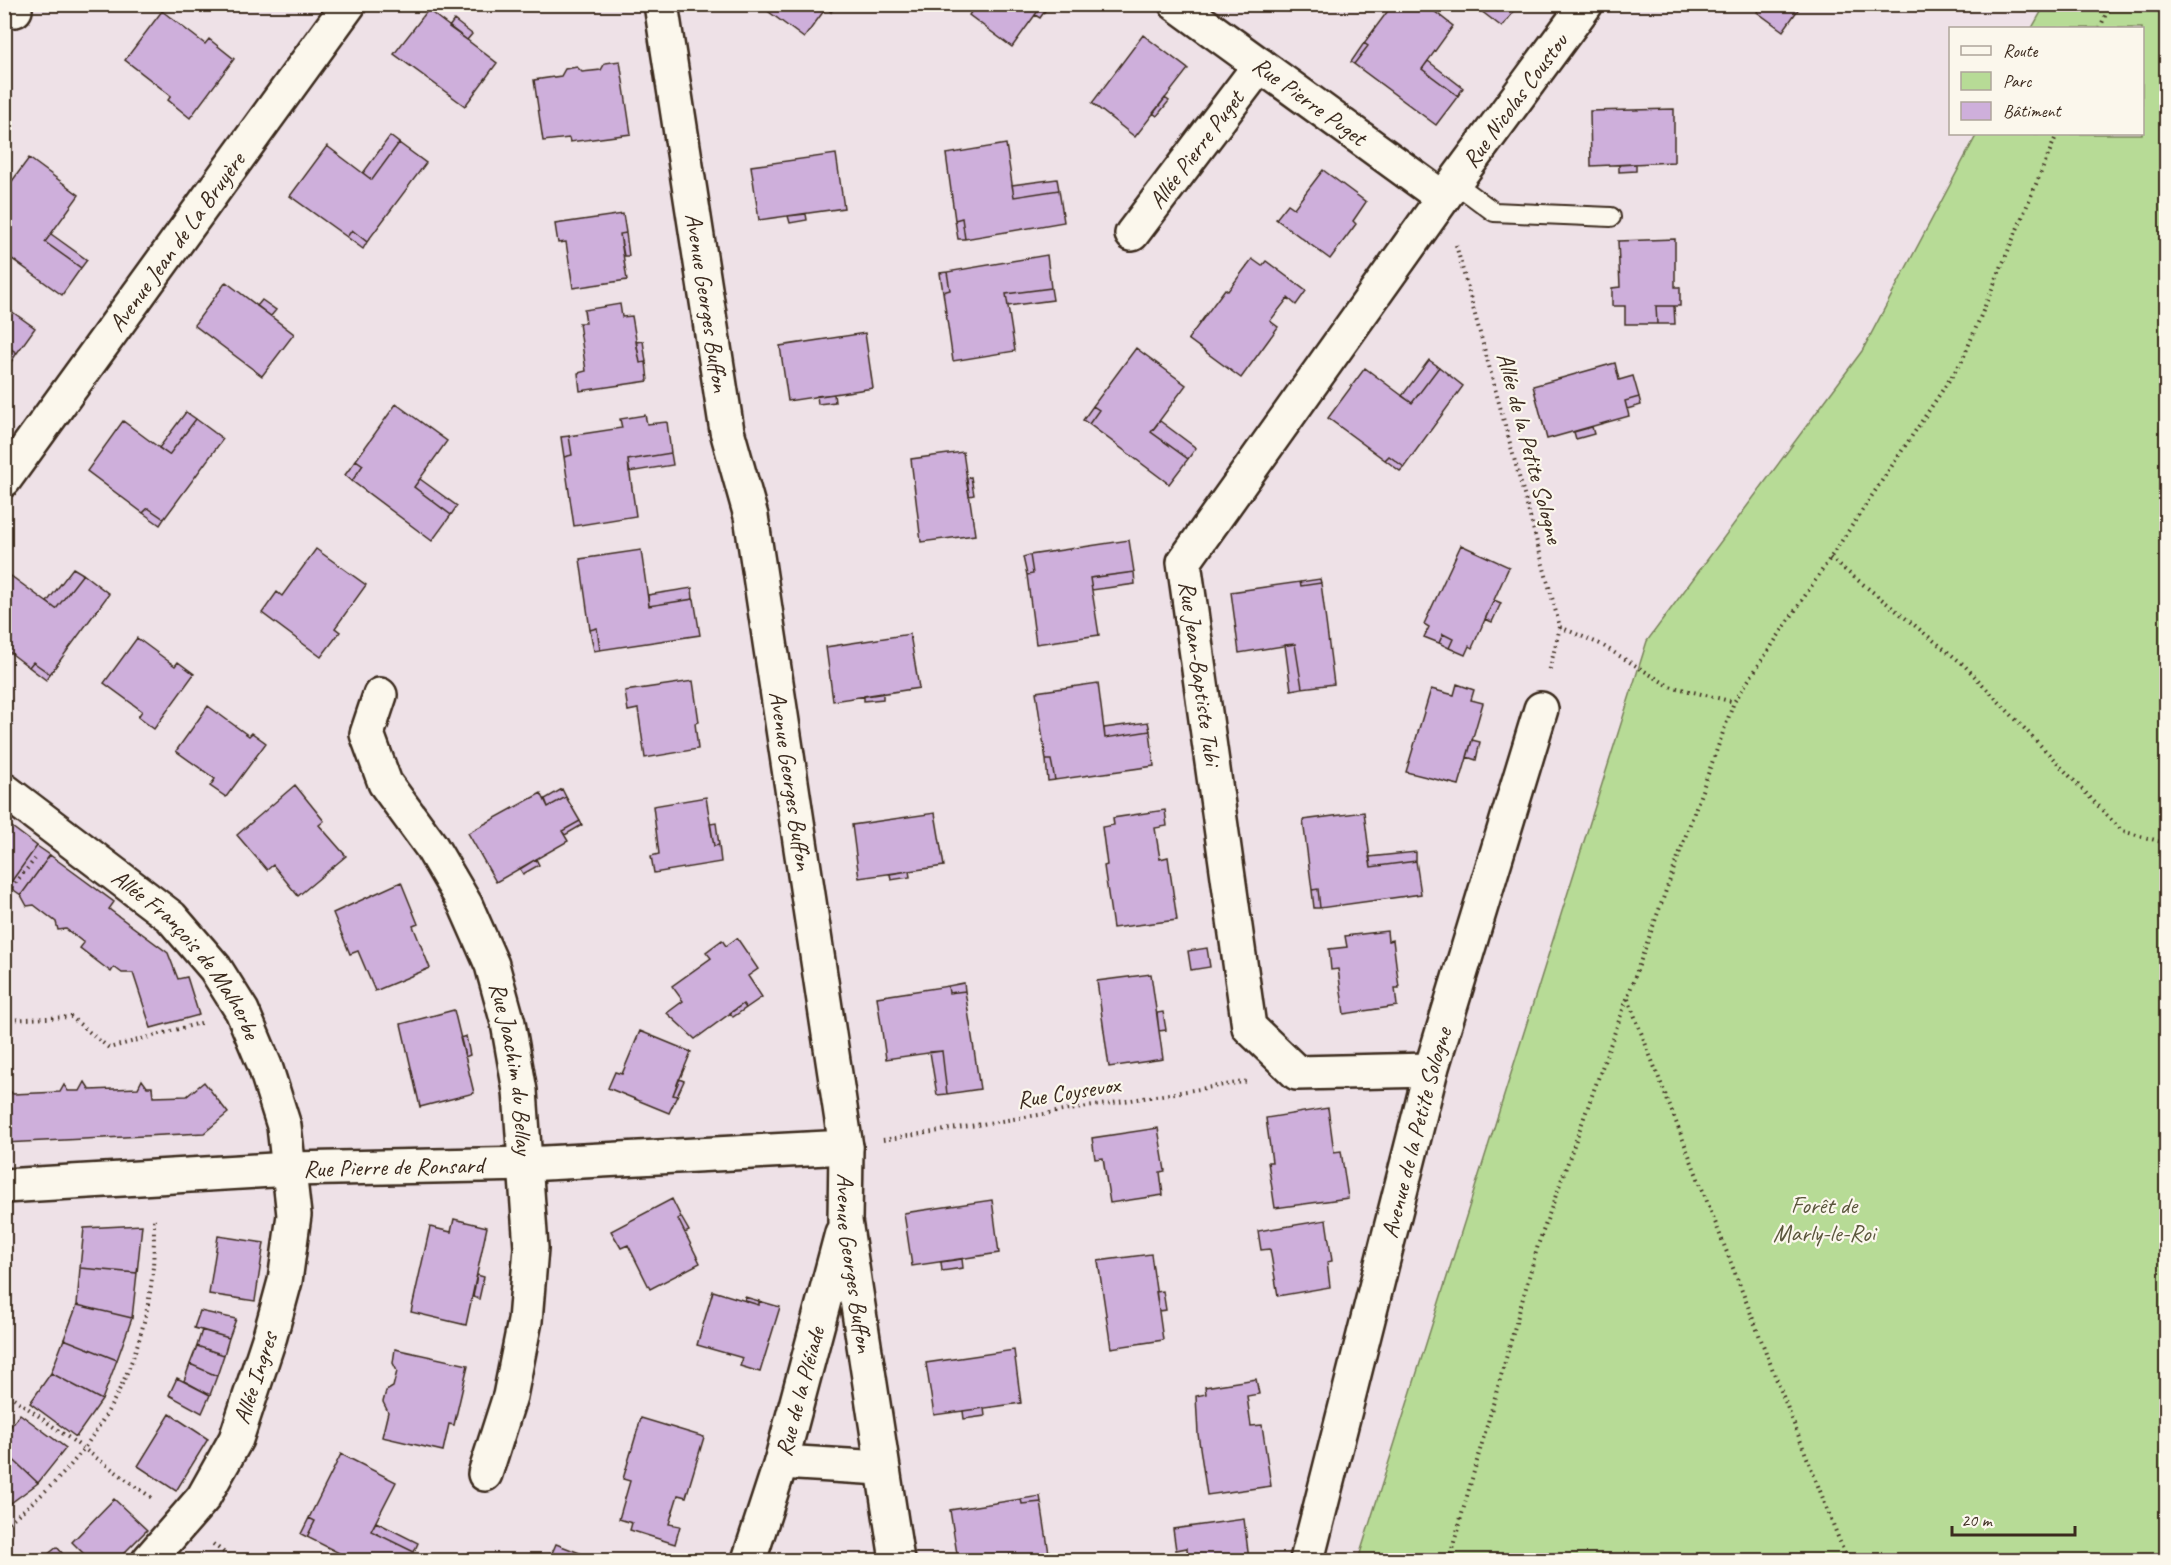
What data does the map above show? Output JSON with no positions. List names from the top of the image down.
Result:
{
  "streets": {
    "street": [
      "Rue Pierre Puget",
      "Rue Nicolas Coustou",
      "Allée Pierre Puget",
      "Avenue Jean de La Bruyère",
      "Avenue Georges Buffon",
      "Rue Jean-Baptiste Tubi",
      "Allée François de Malherbe",
      "Rue Joachim du Bellay",
      "Avenue de la Petite Sologne",
      "Rue Pierre de Ronsard",
      "Allée Ingres",
      "Rue de la Pléiade"
    ],
    "path": ["Allée de la Petite Sologne", "Rue Coysevox"]
  },
  "crossings": [
    ["Rue Pierre Puget", "Rue Nicolas Coustou"],
    ["Rue Pierre Puget", "Allée Pierre Puget"],
    ["Rue Pierre Puget", "Allée de la Petite Sologne"],
    ["Rue Pierre Puget", "Rue Jean-Baptiste Tubi"],
    ["Rue Nicolas Coustou", "Allée de la Petite Sologne"],
    ["Rue Nicolas Coustou", "Rue Jean-Baptiste Tubi"],
    ["Avenue Georges Buffon", "Rue Coysevox"],
    ["Avenue Georges Buffon", "Rue Pierre de Ronsard"],
    ["Avenue Georges Buffon", "Rue de la Pléiade"],
    ["Allée de la Petite Sologne", "Rue Jean-Baptiste Tubi"],
    ["Allée de la Petite Sologne", "Avenue de la Petite Sologne"],
    ["Rue Jean-Baptiste Tubi", "Rue Coysevox"],
    ["Allée François de Malherbe", "Rue Pierre de Ronsard"],
    ["Allée François de Malherbe", "Allée Ingres"],
    ["Rue Joachim du Bellay", "Rue Pierre de Ronsard"],
    ["Rue Coysevox", "Rue Pierre de Ronsard"],
    ["Rue Pierre de Ronsard", "Allée Ingres"]
  ],
  "parks": ["Forêt de Marly-le-Roi"],
  "legend": ["Route", "Parc", "Bâtiment"],
  "scale_bar": "20 m"
}
